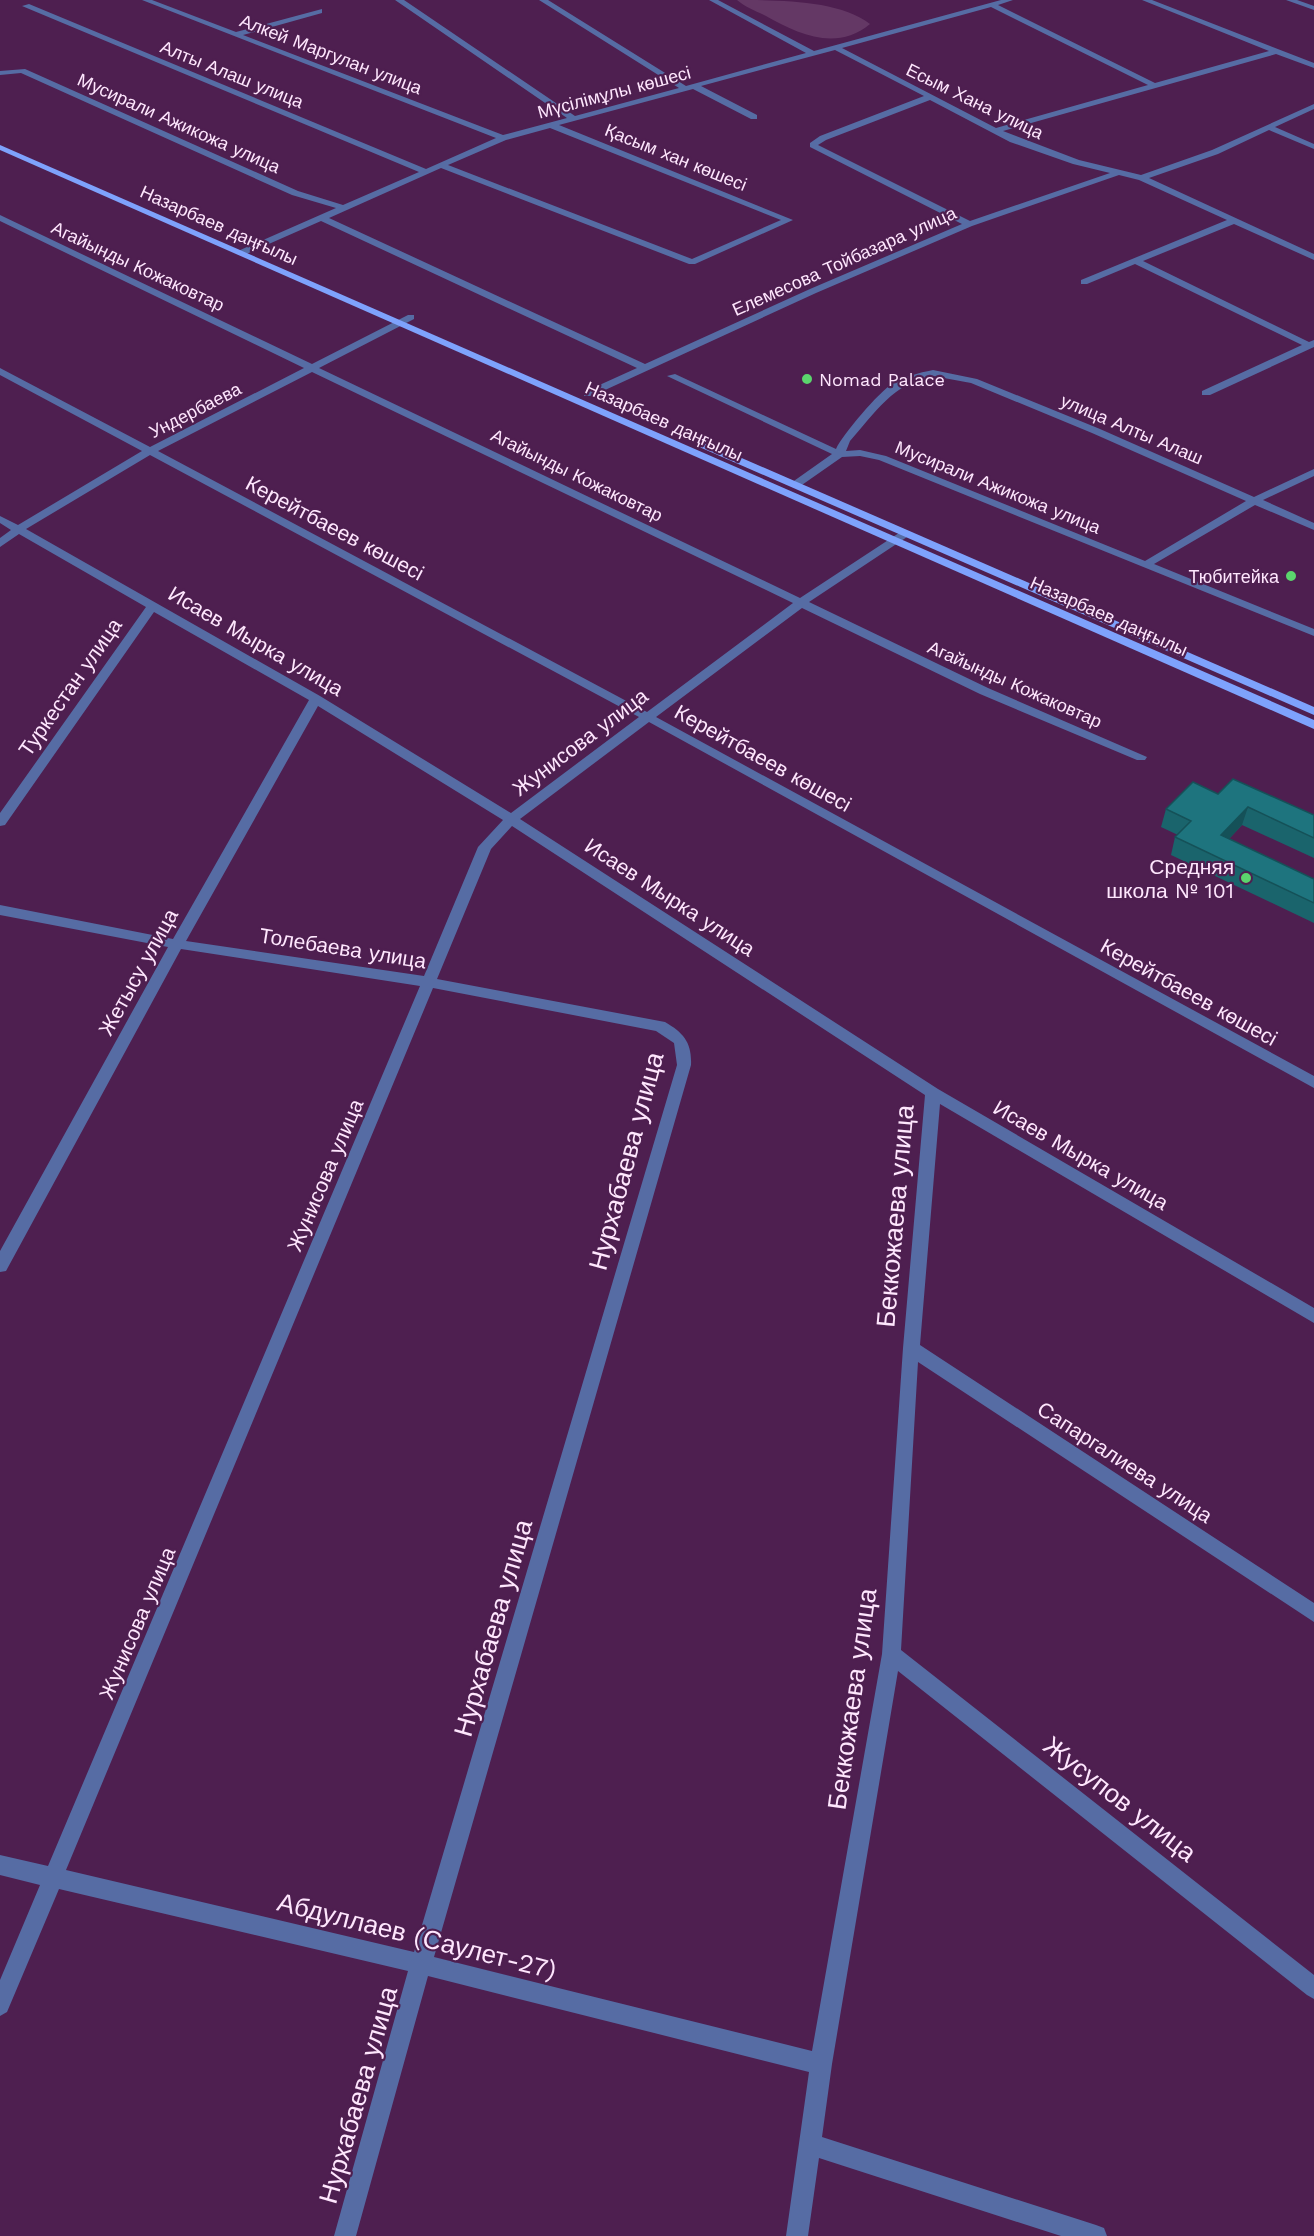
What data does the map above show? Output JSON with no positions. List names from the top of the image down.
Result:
{
  "streets": {
    "main road": ["Назарбаев даңғылы"],
    "street": [
      "Алкей Маргулан улица",
      "Алты Алаш улица",
      "Мүсілімұлы көшесі",
      "Есым Хана улица",
      "Мусирали Ажикожа улица",
      "Қасым хан көшесі",
      "Елемесова Тойбазара улица",
      "Агайынды Кожаковтар",
      "Ундербаева",
      "улица Алты Алаш",
      "Керейтбаеев көшесі",
      "Исаев Мырка улица",
      "Туркестан улица",
      "Жунисова улица",
      "Толебаева улица",
      "Жетысу улица",
      "Нурхабаева улица",
      "Беккожаева улица",
      "Сапаргалиева улица",
      "Жусупов улица",
      "Абдуллаев (Саулет-27)"
    ]
  },
  "crossings": [
    ["Алкей Маргулан улица", "Мүсілімұлы көшесі"],
    ["Алты Алаш улица", "Мүсілімұлы көшесі"],
    ["Мүсілімұлы көшесі", "Есым Хана улица"],
    ["Мүсілімұлы көшесі", "Мусирали Ажикожа улица"],
    ["Мүсілімұлы көшесі", "Қасым хан көшесі"],
    ["Мүсілімұлы көшесі", "Назарбаев даңғылы"],
    ["Есым Хана улица", "Елемесова Тойбазара улица"],
    ["Мусирали Ажикожа улица", "улица Алты Алаш"],
    ["Назарбаев даңғылы", "Елемесова Тойбазара улица"],
    ["Назарбаев даңғылы", "Ундербаева"],
    ["Назарбаев даңғылы", "Жунисова улица"],
    ["Агайынды Кожаковтар", "Ундербаева"],
    ["Агайынды Кожаковтар", "Жунисова улица"],
    ["Ундербаева", "Керейтбаеев көшесі"],
    ["Ундербаева", "Исаев Мырка улица"],
    ["Керейтбаеев көшесі", "Жунисова улица"],
    ["Исаев Мырка улица", "Туркестан улица"],
    ["Исаев Мырка улица", "Жунисова улица"],
    ["Исаев Мырка улица", "Жетысу улица"],
    ["Исаев Мырка улица", "Беккожаева улица"],
    ["Жунисова улица", "Толебаева улица"],
    ["Жунисова улица", "Абдуллаев (Саулет-27)"],
    ["Толебаева улица", "Жетысу улица"],
    ["Толебаева улица", "Нурхабаева улица"],
    ["Нурхабаева улица", "Абдуллаев (Саулет-27)"],
    ["Беккожаева улица", "Сапаргалиева улица"],
    ["Беккожаева улица", "Жусупов улица"],
    ["Беккожаева улица", "Абдуллаев (Саулет-27)"]
  ],
  "places": ["Nomad Palace", "Тюбитейка", "Средняя школа № 101"]
}
